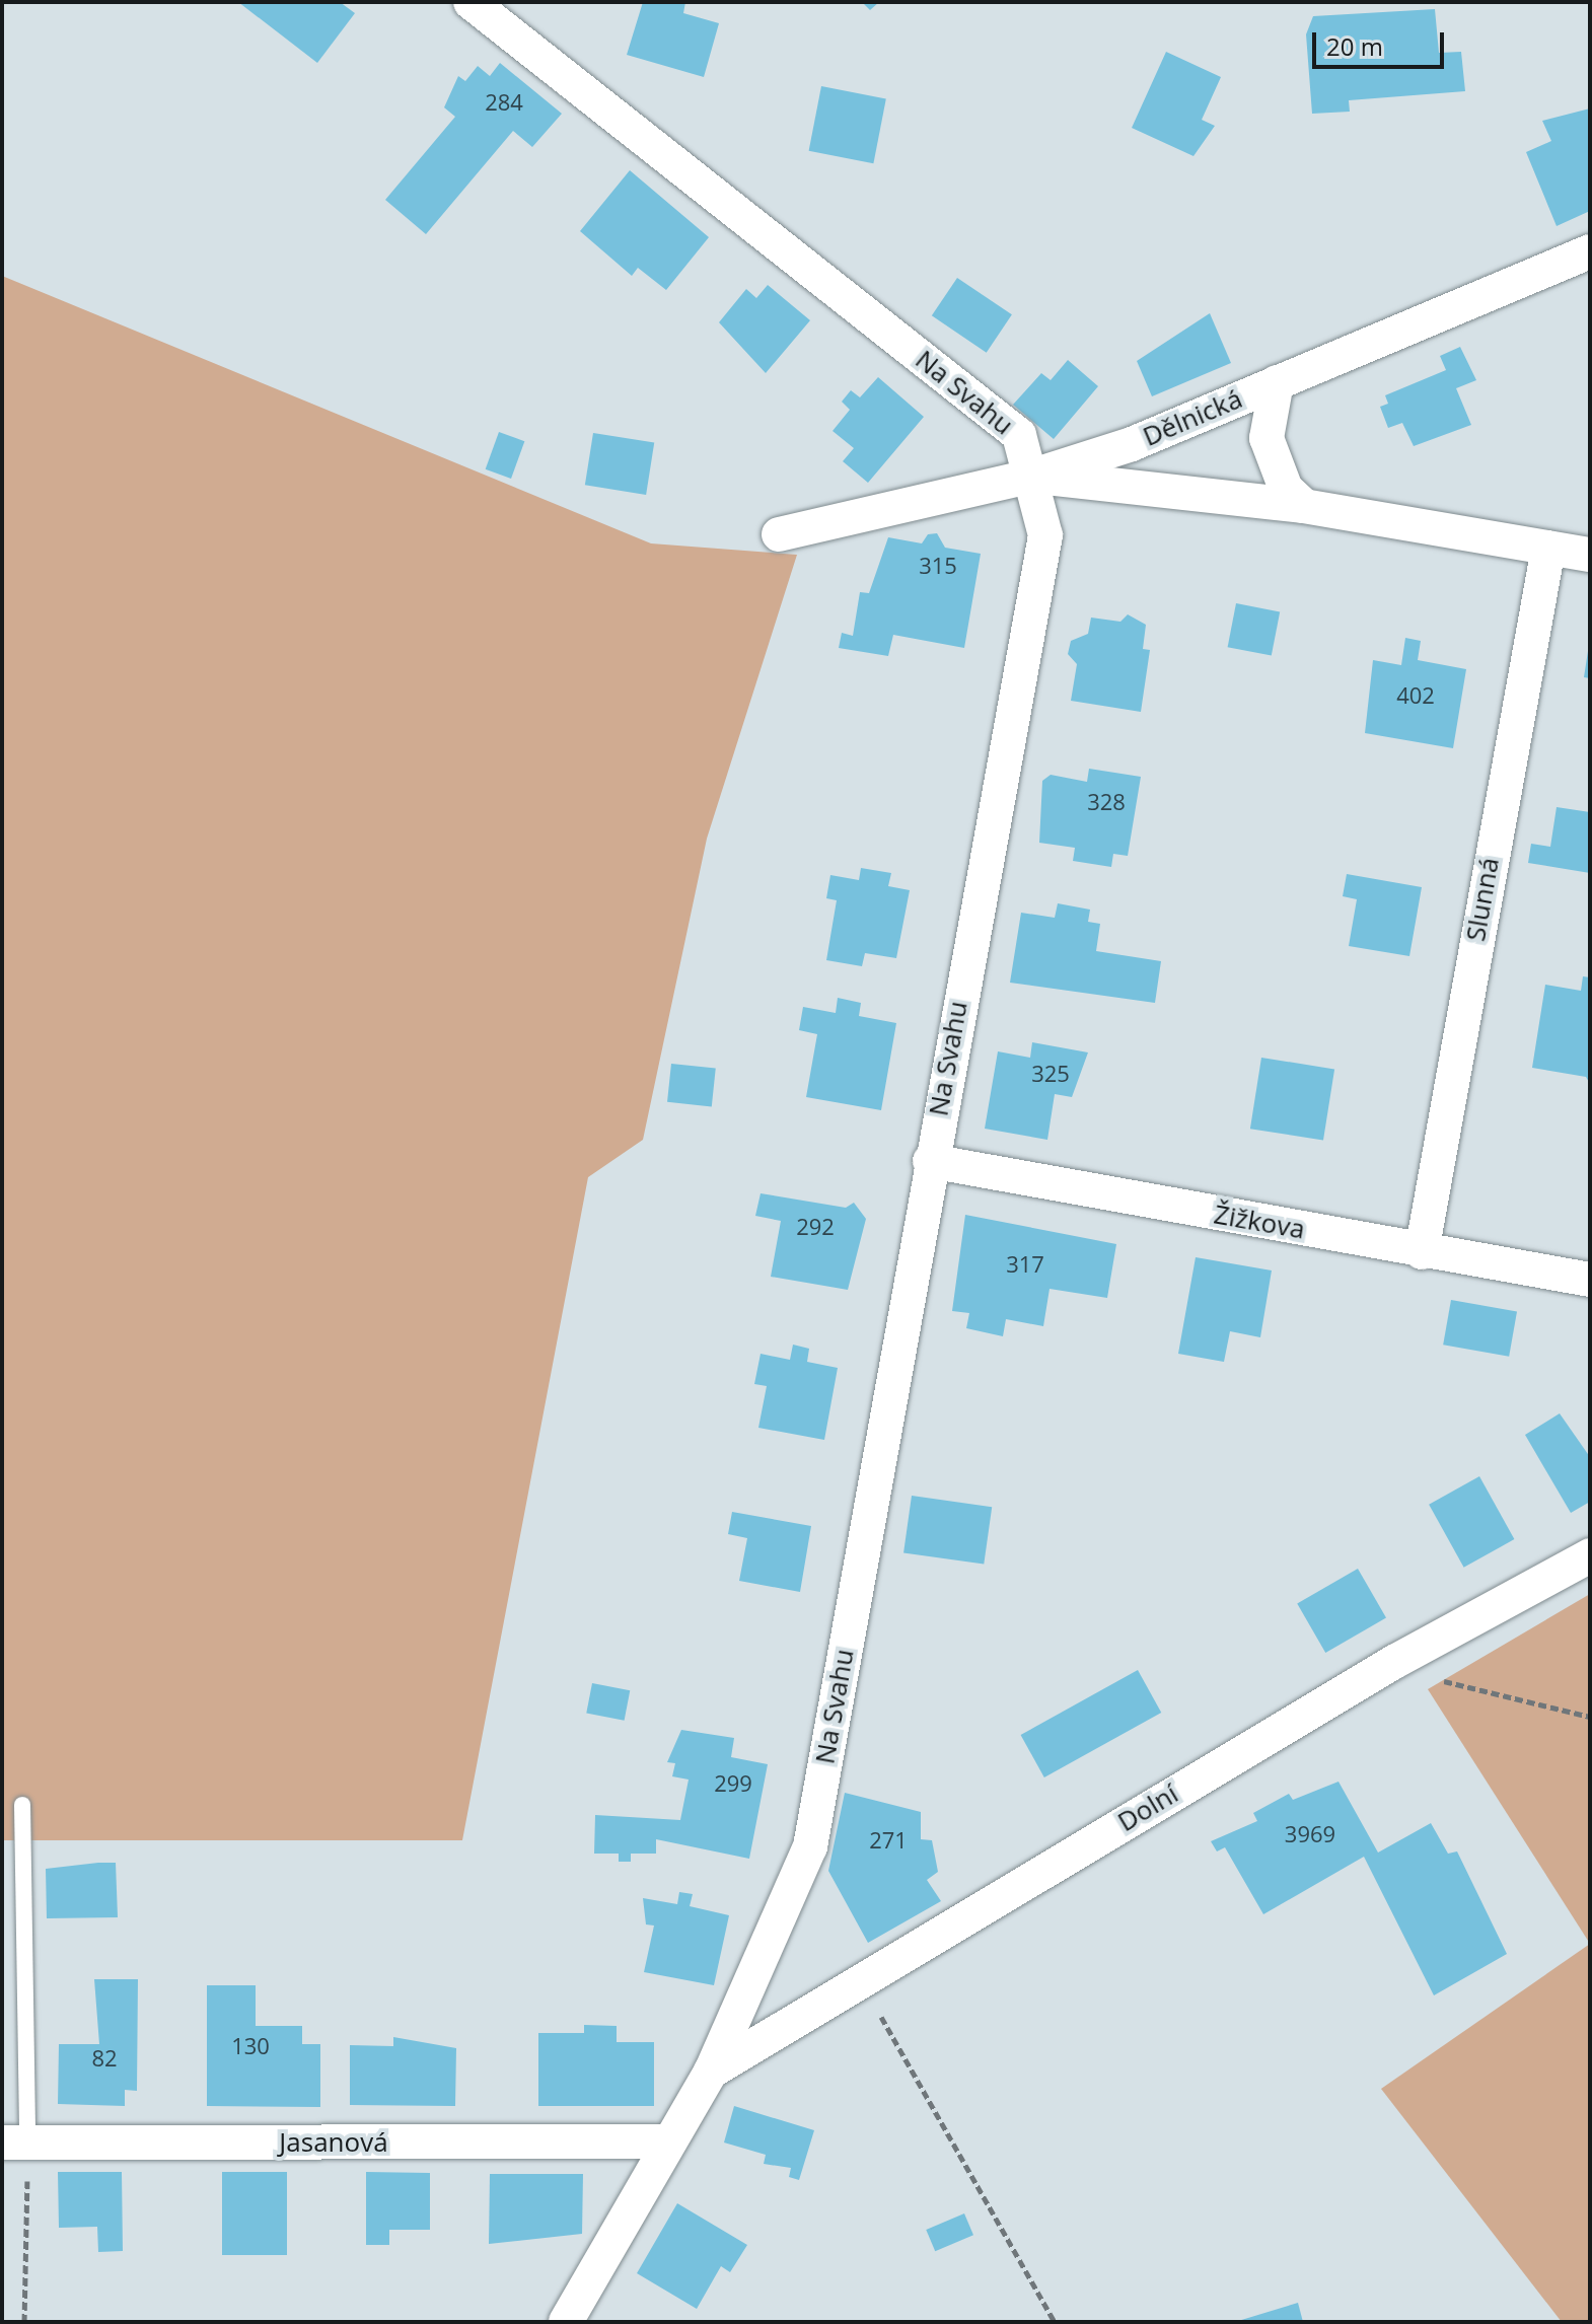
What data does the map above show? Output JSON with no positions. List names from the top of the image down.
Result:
{
  "streets": {
    "street": [
      "Na Svahu",
      "Dělnická",
      "Slunná",
      "Žižkova",
      "Dolní",
      "Jasanová"
    ]
  },
  "crossings": [
    ["Na Svahu", "Dělnická"],
    ["Na Svahu", "Žižkova"],
    ["Na Svahu", "Dolní"],
    ["Na Svahu", "Jasanová"],
    ["Slunná", "Žižkova"]
  ],
  "house_numbers": [
    "284",
    "315",
    "402",
    "328",
    "325",
    "292",
    "317",
    "299",
    "3969",
    "271",
    "130",
    "82"
  ],
  "scale_bar": "20 m"
}
